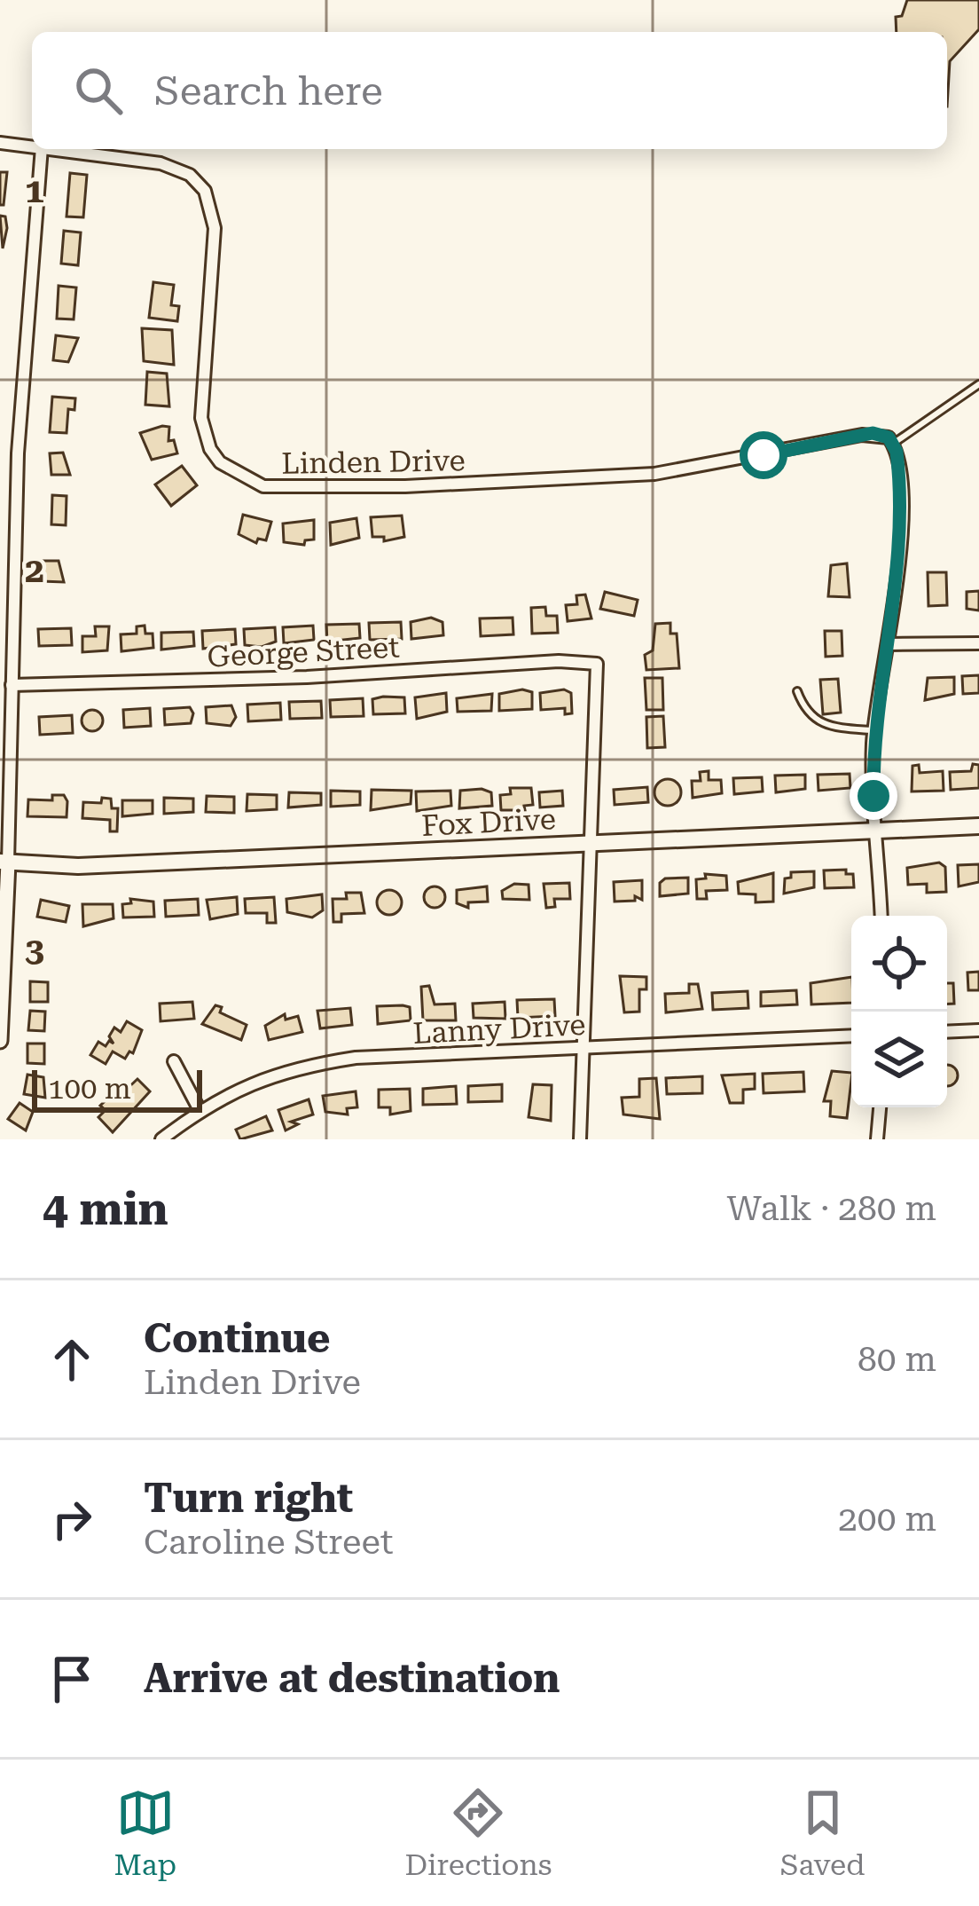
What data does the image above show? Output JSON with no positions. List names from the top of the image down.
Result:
{
  "streets": {
    "main road": ["Fox Drive"],
    "street": ["Linden Drive", "George Street", "Lanny Drive"]
  },
  "crossings": [
    ["George Street", "Fox Drive"]
  ],
  "scale_bar": "100 m",
  "page": {
    "search": "Search here",
    "scale": "100 m",
    "heading": ["4 min", "Walk · 280 m"],
    "list": [
      ["Continue", "Linden Drive", "80 m"],
      ["Turn right", "Caroline Street", "200 m"],
      "Arrive at destination"
    ],
    "nav": ["Map", "Directions", "Saved"]
  },
  "grid": {
    "rows": ["1", "2", "3"]
  }
}
